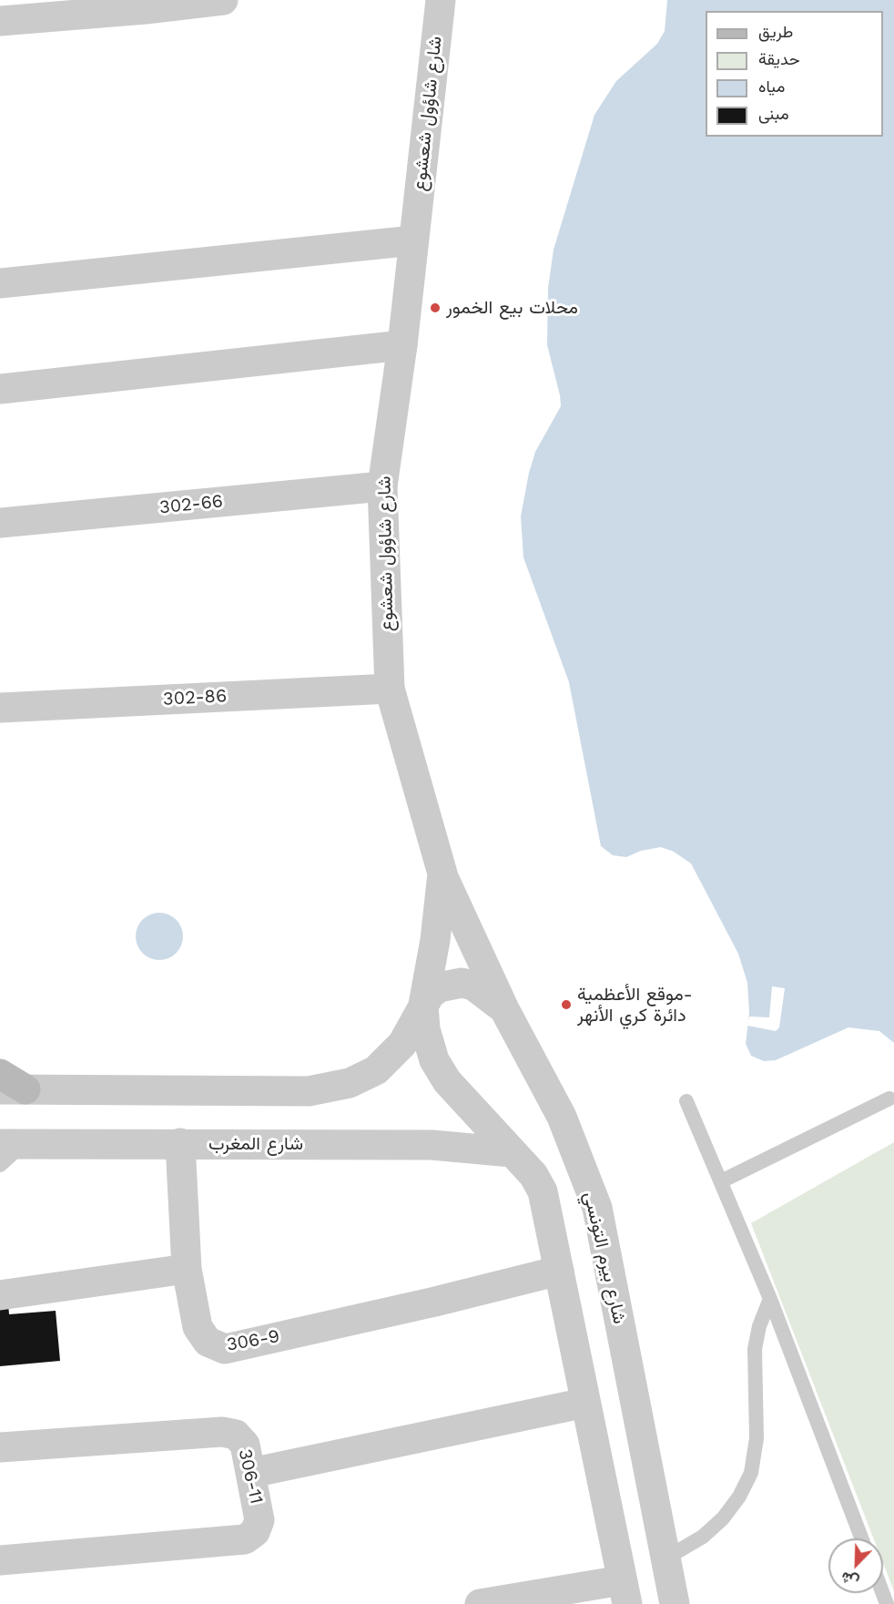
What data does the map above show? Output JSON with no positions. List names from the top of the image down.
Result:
{
  "streets": {
    "street": [
      "شارع شاؤول شعشوع",
      "302-66",
      "302-86",
      "شارع المغرب",
      "شارع بيرم التونسي",
      "306-9",
      "306-11"
    ]
  },
  "crossings": [
    ["شارع شاؤول شعشوع", "302-66"],
    ["شارع شاؤول شعشوع", "302-86"],
    ["شارع شاؤول شعشوع", "شارع بيرم التونسي"],
    ["شارع المغرب", "306-9"]
  ],
  "places": ["محلات بيع الخمور", "موقع الأعظمية- دائرة كري الأنهر"],
  "legend": [
    "طريق",
    "حديقة",
    "مياه",
    "مبنى"
  ],
  "north": "bottom left"
}
